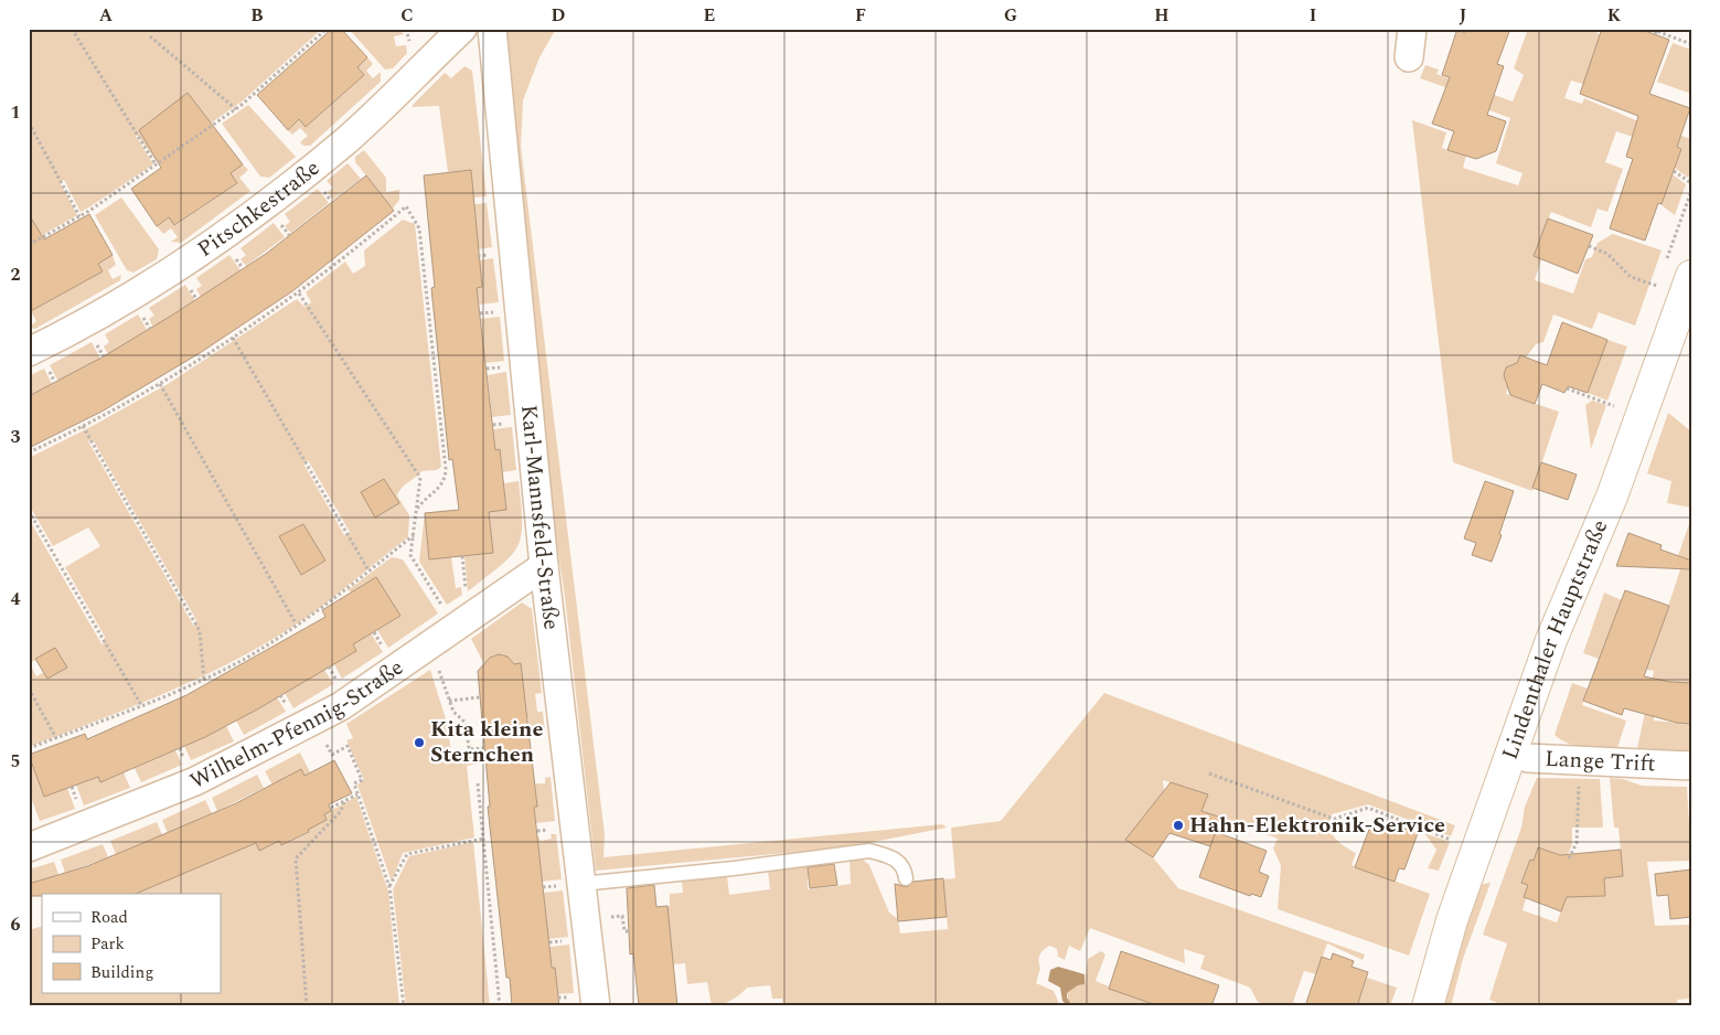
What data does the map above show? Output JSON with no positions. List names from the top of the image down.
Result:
{
  "streets": {
    "street": [
      "Pitschkestraße",
      "Karl-Mannsfeld-Straße",
      "Lindenthaler Hauptstraße",
      "Wilhelm-Pfennig-Straße",
      "Lange Trift"
    ]
  },
  "crossings": [
    ["Karl-Mannsfeld-Straße", "Wilhelm-Pfennig-Straße"],
    ["Lindenthaler Hauptstraße", "Lange Trift"]
  ],
  "places": ["Kita kleine Sternchen", "Hahn-Elektronik-Service"],
  "legend": ["Road", "Park", "Building"],
  "grid": {
    "columns": [
      "A",
      "B",
      "C",
      "D",
      "E",
      "F",
      "G",
      "H",
      "I",
      "J",
      "K"
    ],
    "rows": [
      "1",
      "2",
      "3",
      "4",
      "5",
      "6"
    ]
  }
}
